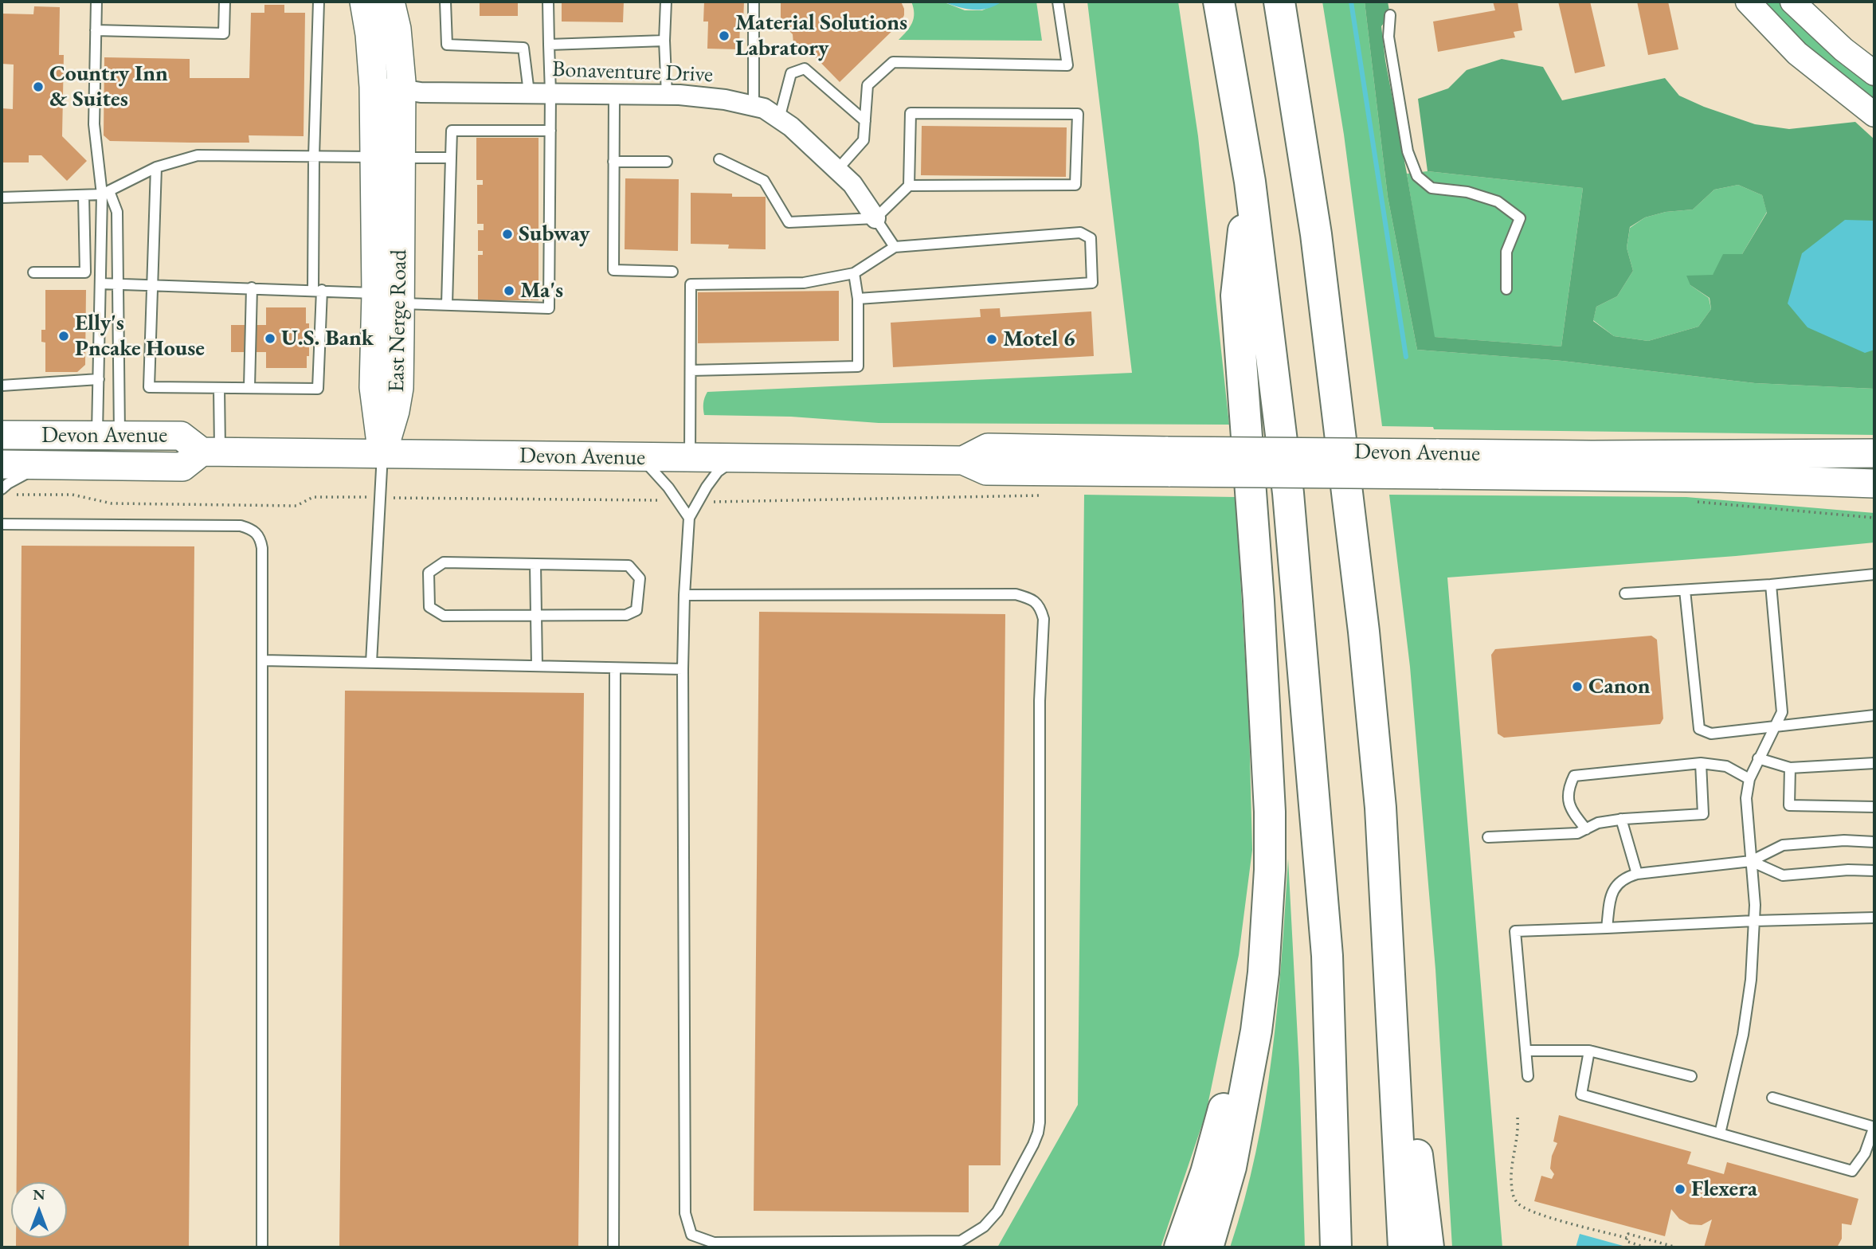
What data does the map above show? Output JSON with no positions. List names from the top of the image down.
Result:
{
  "streets": {
    "main road": ["East Nerge Road", "Devon Avenue"],
    "street": ["Bonaventure Drive"]
  },
  "crossings": [
    ["Bonaventure Drive", "East Nerge Road"],
    ["East Nerge Road", "Devon Avenue"]
  ],
  "places": [
    "Material Solutions Labratory",
    "Country Inn & Suites",
    "Subway",
    "Ma's",
    "Elly's Pncake House",
    "U.S. Bank",
    "Motel 6",
    "Canon",
    "Flexera"
  ],
  "north": "top"
}
